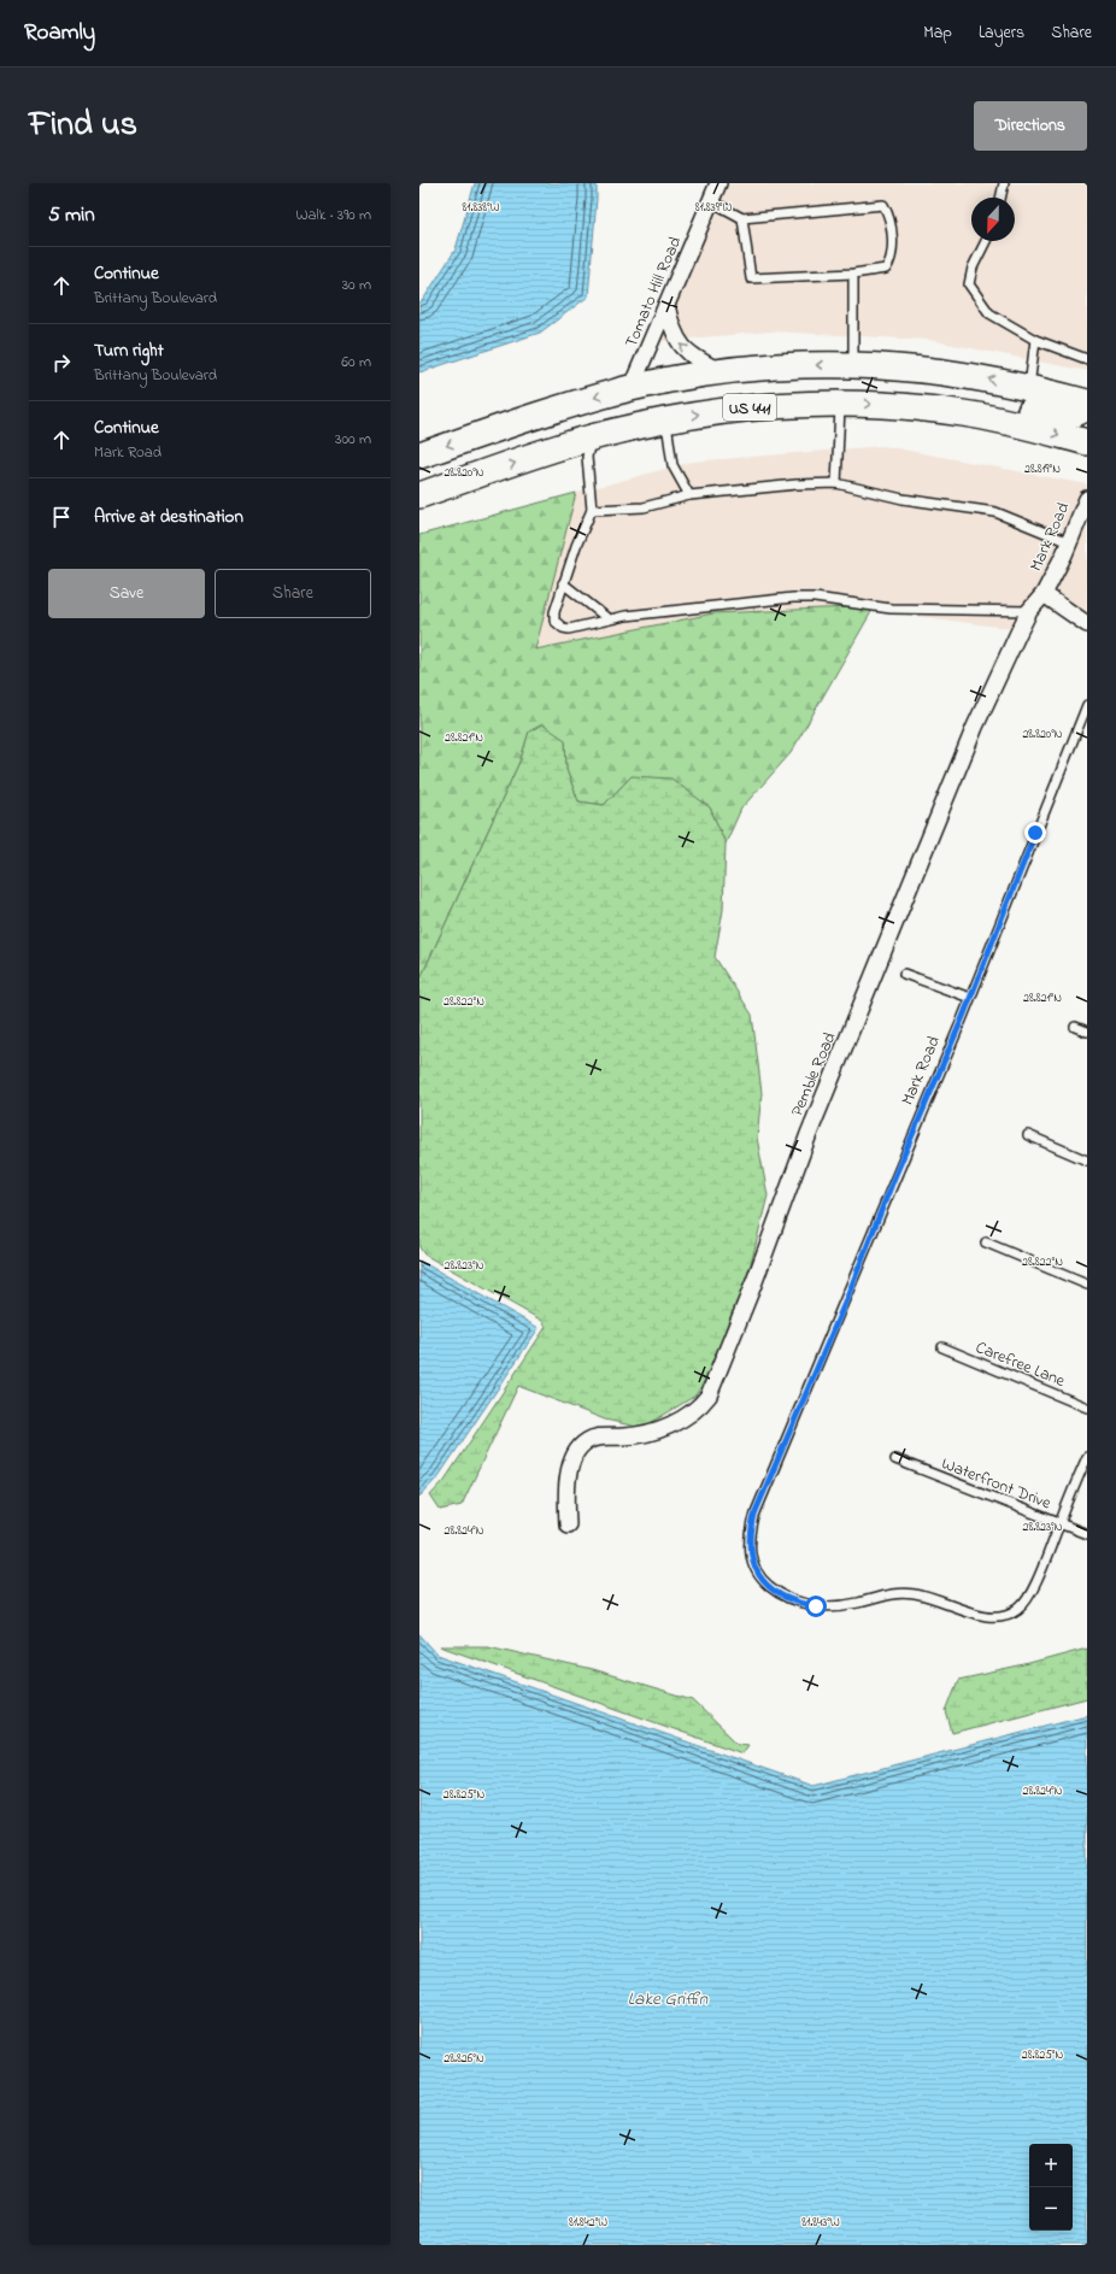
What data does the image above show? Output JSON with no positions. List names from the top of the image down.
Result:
{
  "streets": {
    "main road": ["US 441"],
    "street": ["Tomato Hill Road", "Mark Road", "Pemble Road"],
    "lane": ["Carefree Lane", "Waterfront Drive"]
  },
  "crossings": [
    ["Tomato Hill Road", "US 441"],
    ["Mark Road", "Pemble Road"],
    ["Mark Road", "Waterfront Drive"]
  ],
  "water": ["Lake Griffin"],
  "north": "bottom",
  "page": {
    "header": "Roamly",
    "nav": ["Map", "Layers", "Share"],
    "title": "Find us",
    "buttons": [
      "Directions",
      ["Save", "Share"]
    ],
    "heading": ["5 min", "Walk · 390 m"],
    "list": [
      ["Continue", "Brittany Boulevard", "30 m"],
      ["Turn right", "Brittany Boulevard", "60 m"],
      ["Continue", "Mark Road", "300 m"],
      "Arrive at destination"
    ],
    "map_buttons": ["+", "−"]
  },
  "coordinates": [
    "81.839°W",
    "81.838°W",
    "28.819°N",
    "28.820°N",
    "28.821°N",
    "28.822°N",
    "28.823°N",
    "28.824°N",
    "28.825°N",
    "28.826°N",
    "81.842°W",
    "81.843°W"
  ]
}
